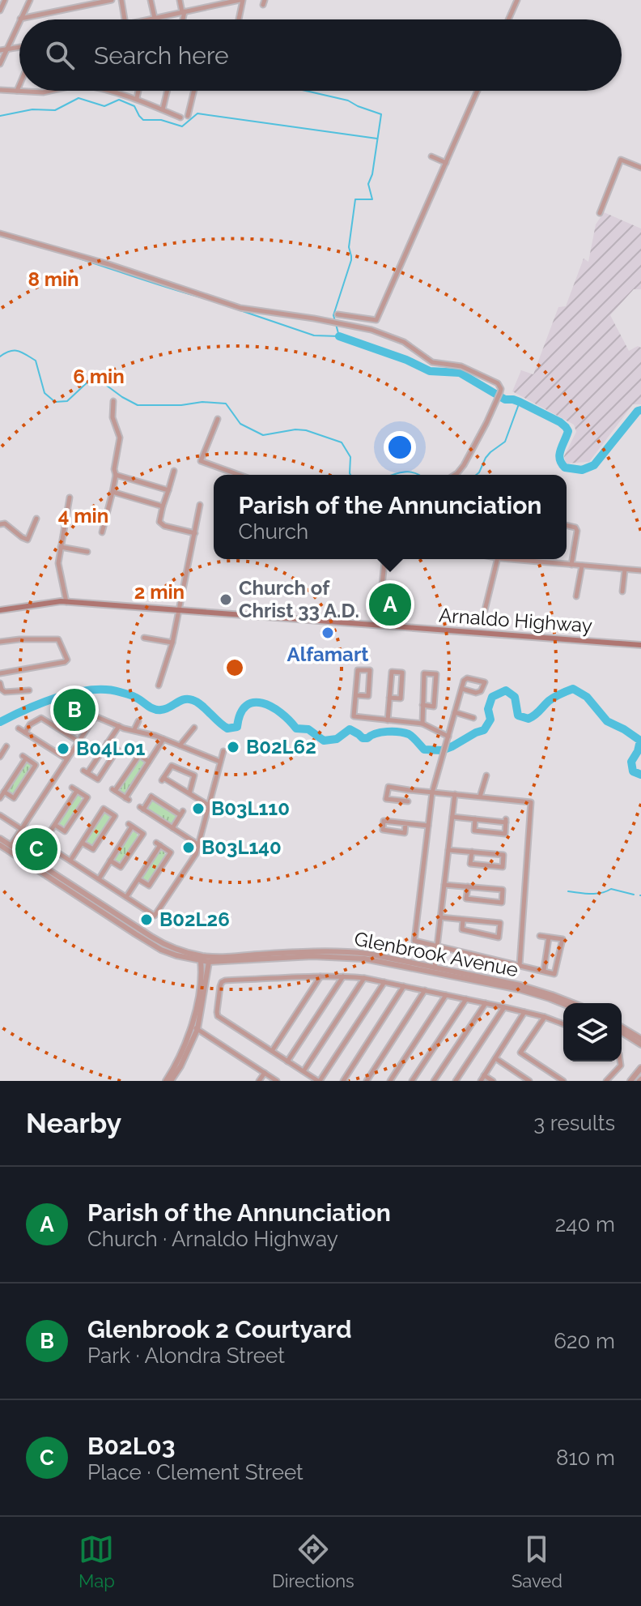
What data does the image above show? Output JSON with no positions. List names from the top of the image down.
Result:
{
  "streets": {
    "main road": ["Arnaldo Highway"],
    "street": ["Glenbrook Avenue"]
  },
  "places": [
    "Church of Christ 33 A.D.",
    "Alfamart",
    "B02L62",
    "B04L01",
    "B03L110",
    "B03L140",
    "B02L26"
  ],
  "page": {
    "search": "Search here",
    "popup": ["Parish of the Annunciation", "Church"],
    "pins": ["A", "B", "C"],
    "heading": ["Nearby", "3 results"],
    "list": [
      {
        "mark": "A",
        "name": "Parish of the Annunciation",
        "note": "Church · Arnaldo Highway",
        "value": "240 m"
      },
      {
        "mark": "B",
        "name": "Glenbrook 2 Courtyard",
        "note": "Park · Alondra Street",
        "value": "620 m"
      },
      {
        "mark": "C",
        "name": "B02L03",
        "note": "Place · Clement Street",
        "value": "810 m"
      }
    ],
    "nav": ["Map", "Directions", "Saved"]
  },
  "rings": [
    "8 min",
    "6 min",
    "4 min",
    "2 min"
  ]
}
